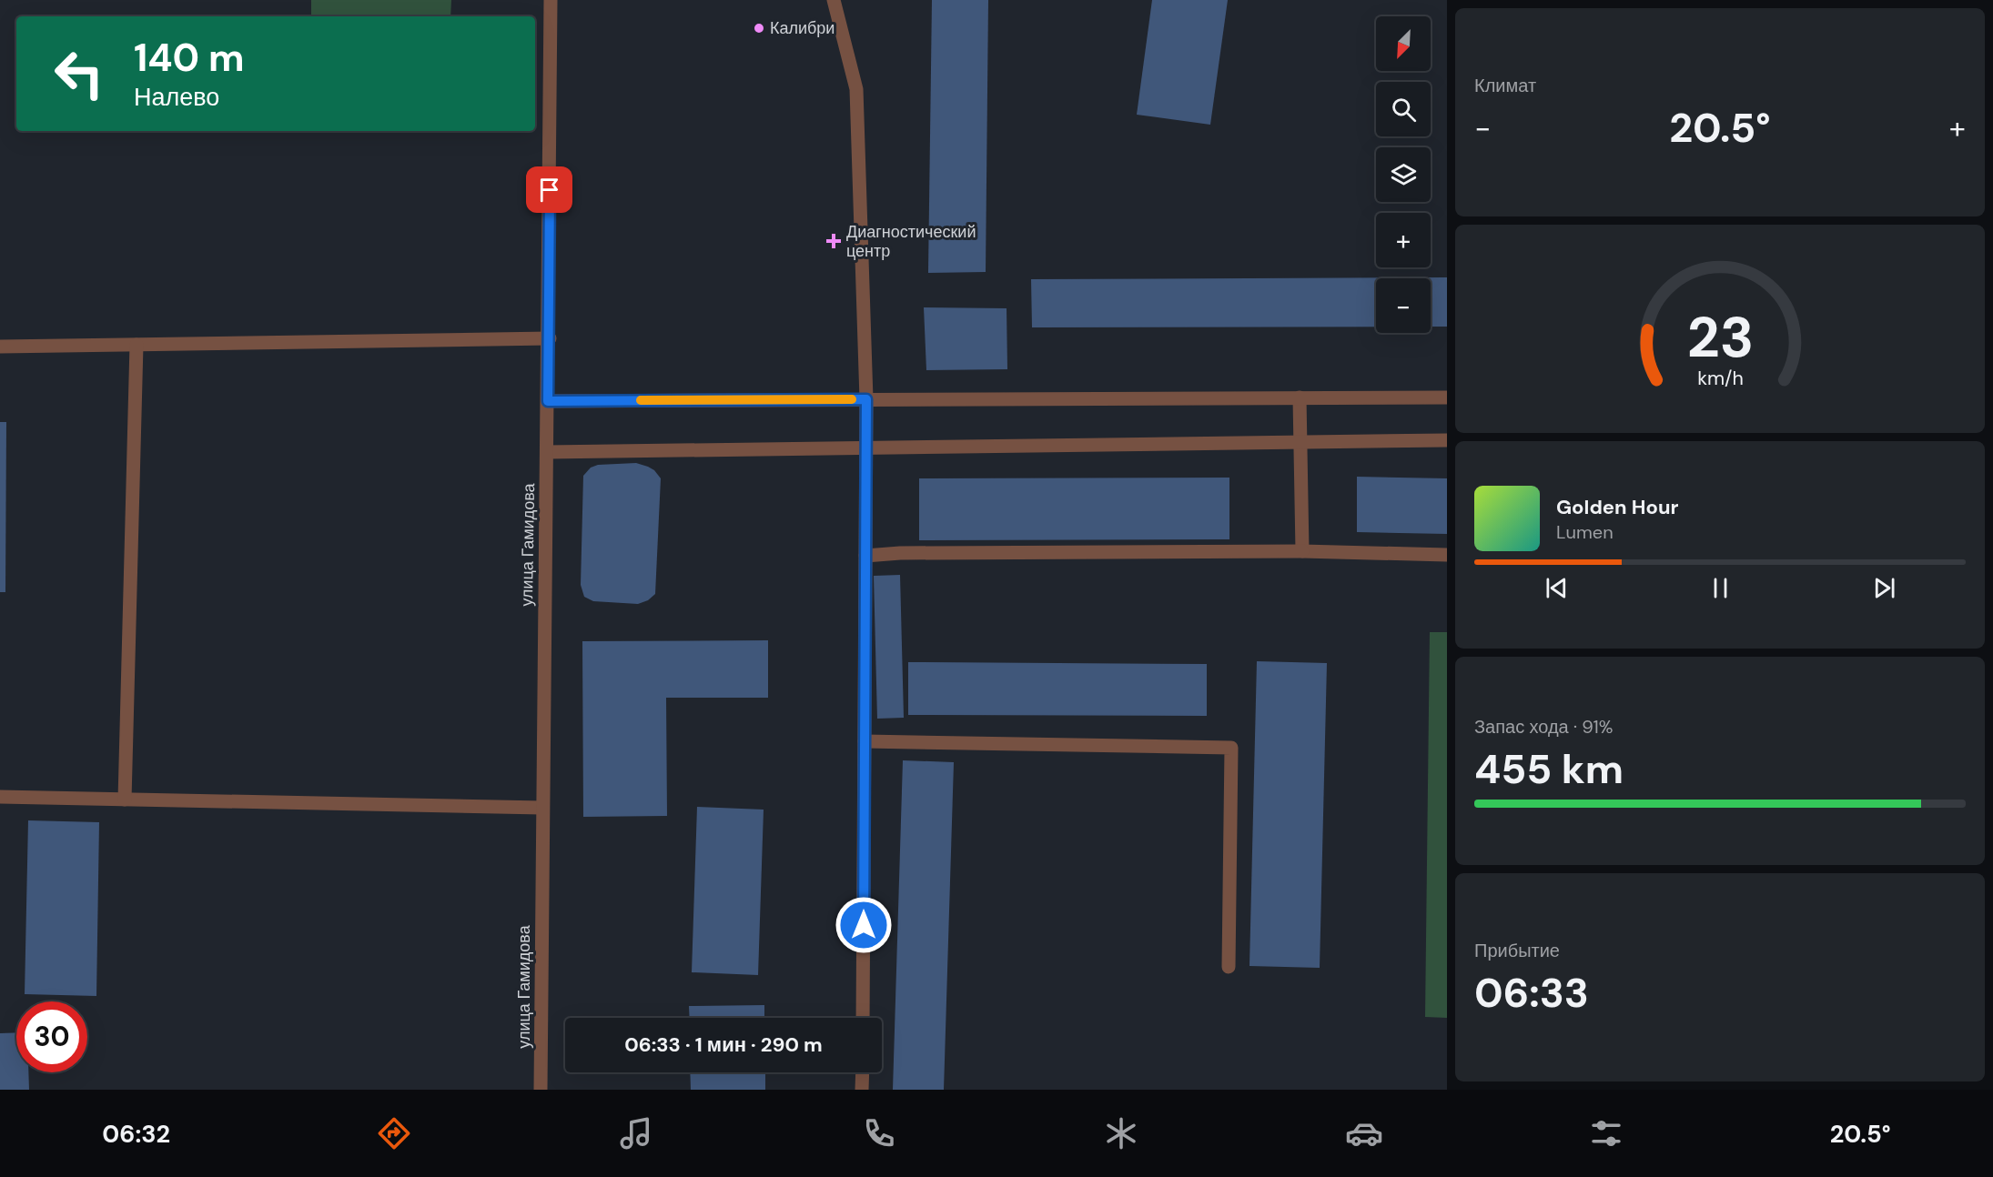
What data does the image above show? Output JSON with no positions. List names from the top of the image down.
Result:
{
  "streets": {
    "street": ["улица Гамидова"]
  },
  "places": {
    "other": ["Калибри"],
    "health": ["Диагностический центр"]
  },
  "north": "bottom left",
  "page": {
    "tile": [
      "Климат",
      ["Запас хода · 91%", "455 km"],
      ["Прибытие", "06:33"]
    ],
    "map_buttons": ["+", "−"],
    "turn": ["140 m", "Налево"],
    "heat": ["−", "20.5°", "+"],
    "song": ["Golden Hour", "Lumen"],
    "limit": "30",
    "trip": "06:33 · 1 мин · 290 m",
    "tabs": ["06:32", "20.5°"],
    "gauge": ["23", "km/h"]
  }
}
